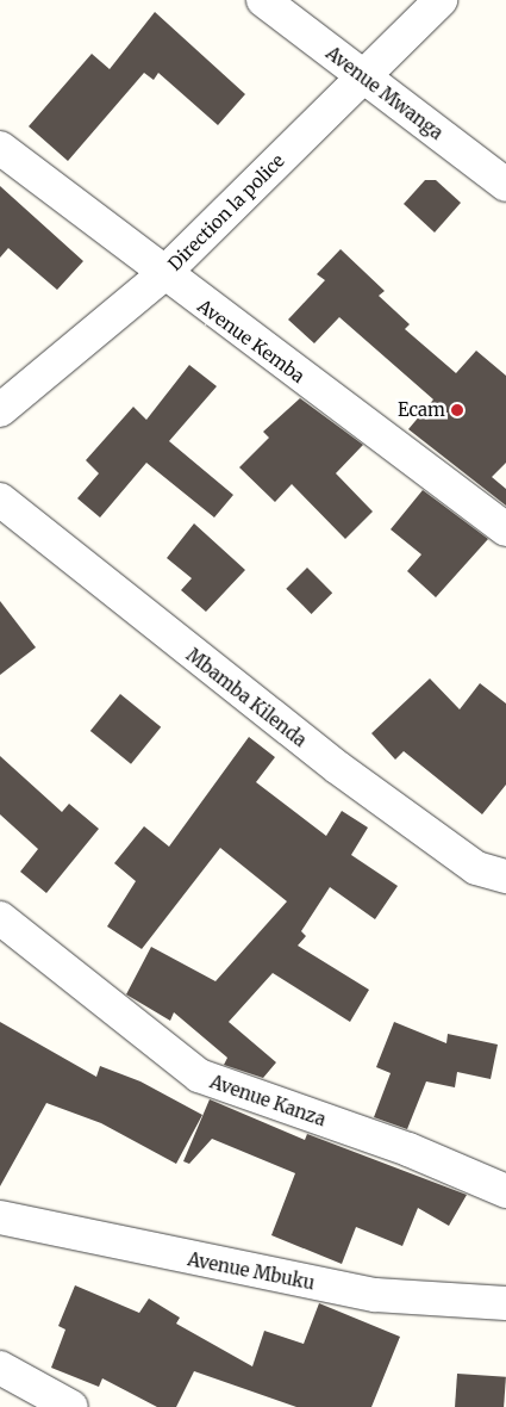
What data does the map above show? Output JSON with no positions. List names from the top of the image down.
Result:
{
  "streets": {
    "street": [
      "Avenue Mwanga",
      "Direction la police",
      "Avenue Kemba",
      "Mbamba Kilenda",
      "Avenue Kanza",
      "Avenue Mbuku"
    ]
  },
  "crossings": [
    ["Avenue Mwanga", "Direction la police"],
    ["Direction la police", "Avenue Kemba"]
  ],
  "places": ["Ecam"]
}
